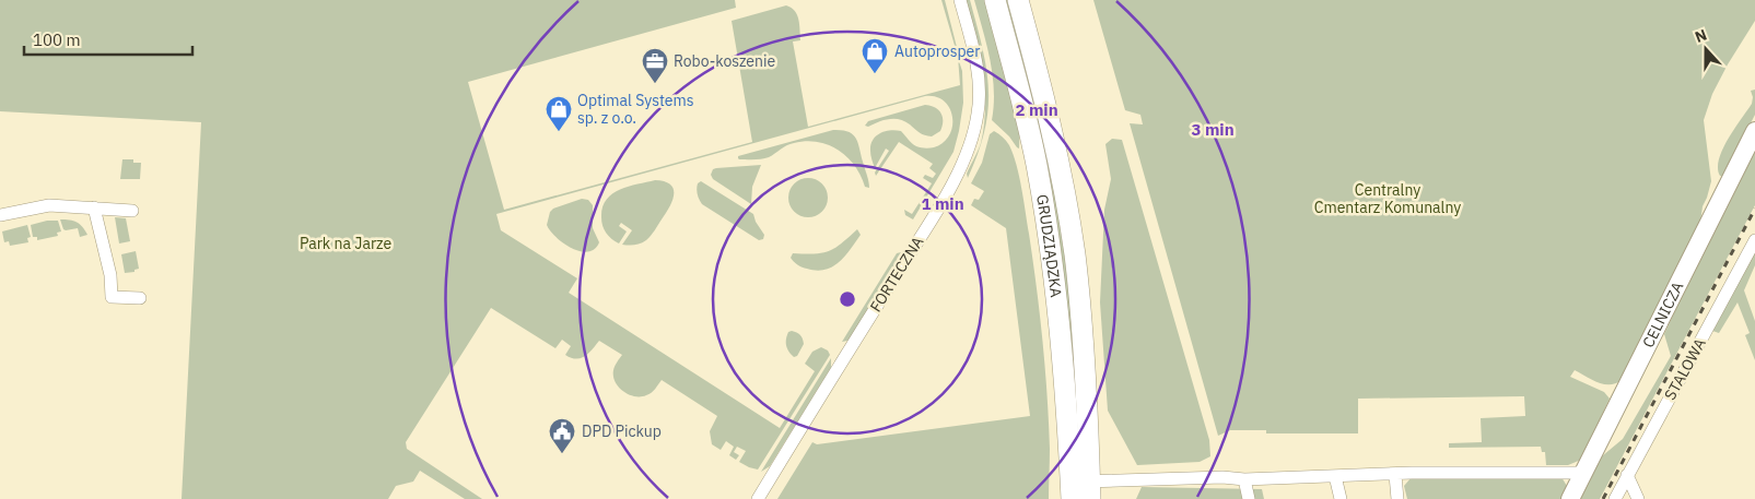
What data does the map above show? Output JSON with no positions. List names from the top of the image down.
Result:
{
  "streets": {
    "main road": ["GRUDZIĄDZKA"],
    "street": ["FORTECZNA", "CELNICZA", "STALOWA"]
  },
  "parks": ["Centralny Cmentarz Komunalny", "Park na Jarze"],
  "places": {
    "shop": ["Autoprosper", "Optimal Systems sp. z o.o."],
    "office": ["Robo-koszenie"],
    "public building": ["DPD Pickup"]
  },
  "scale_bar": "100 m",
  "north": "top",
  "rings": ["2 min", "3 min", "1 min"]
}
